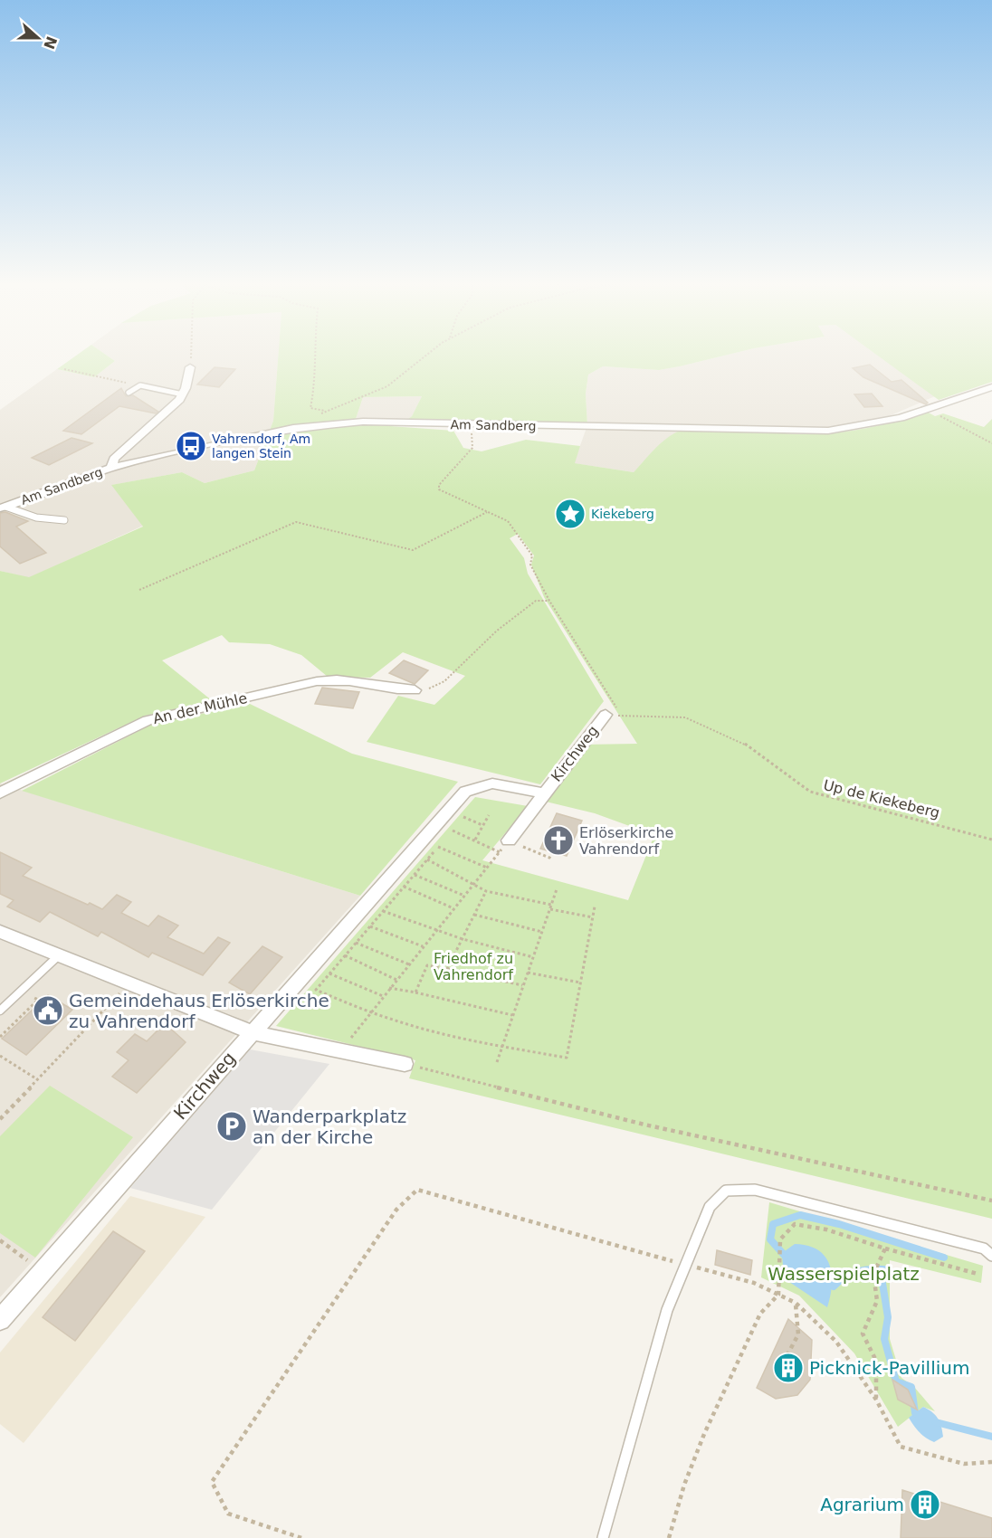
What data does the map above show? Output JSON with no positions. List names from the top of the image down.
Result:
{
  "streets": {
    "street": ["Am Sandberg", "An der Mühle", "Kirchweg"],
    "path": ["Up de Kiekeberg"]
  },
  "crossings": [
    ["Kirchweg", "Up de Kiekeberg"]
  ],
  "parks": ["Friedhof zu Vahrendorf", "Wasserspielplatz"],
  "places": {
    "bus stop": ["Vahrendorf, Am langen Stein"],
    "place": ["Kiekeberg"],
    "church": ["Erlöserkirche Vahrendorf"],
    "public building": ["Gemeindehaus Erlöserkirche zu Vahrendorf"],
    "parking": ["Wanderparkplatz an der Kirche"],
    "building": ["Picknick-Pavillium", "Agrarium"]
  },
  "north": "right"
}
